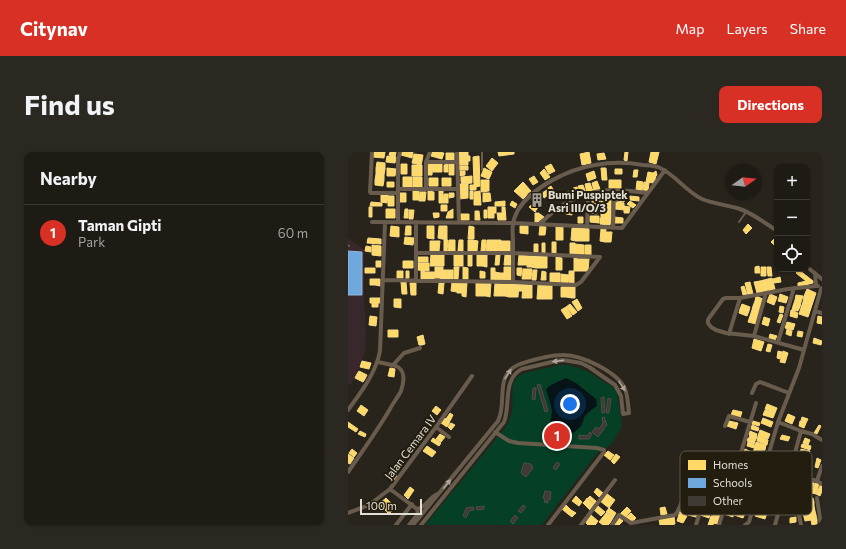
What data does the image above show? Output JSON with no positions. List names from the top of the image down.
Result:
{
  "streets": {
    "street": ["Jalan Cemara IV"]
  },
  "places": {
    "building": ["Bumi Puspiptek Asri III/O/3"]
  },
  "legend": ["Homes", "Schools", "Other"],
  "scale_bar": "100 m",
  "north": "right",
  "page": {
    "header": "Citynav",
    "nav": ["Map", "Layers", "Share"],
    "buttons": "Directions",
    "title": "Find us",
    "heading": "Nearby",
    "map_buttons": ["+", "−"],
    "list": [
      {
        "mark": "1",
        "name": "Taman Gipti",
        "note": "Park",
        "value": "60 m"
      }
    ],
    "pins": "1",
    "scale": "100 m"
  }
}
